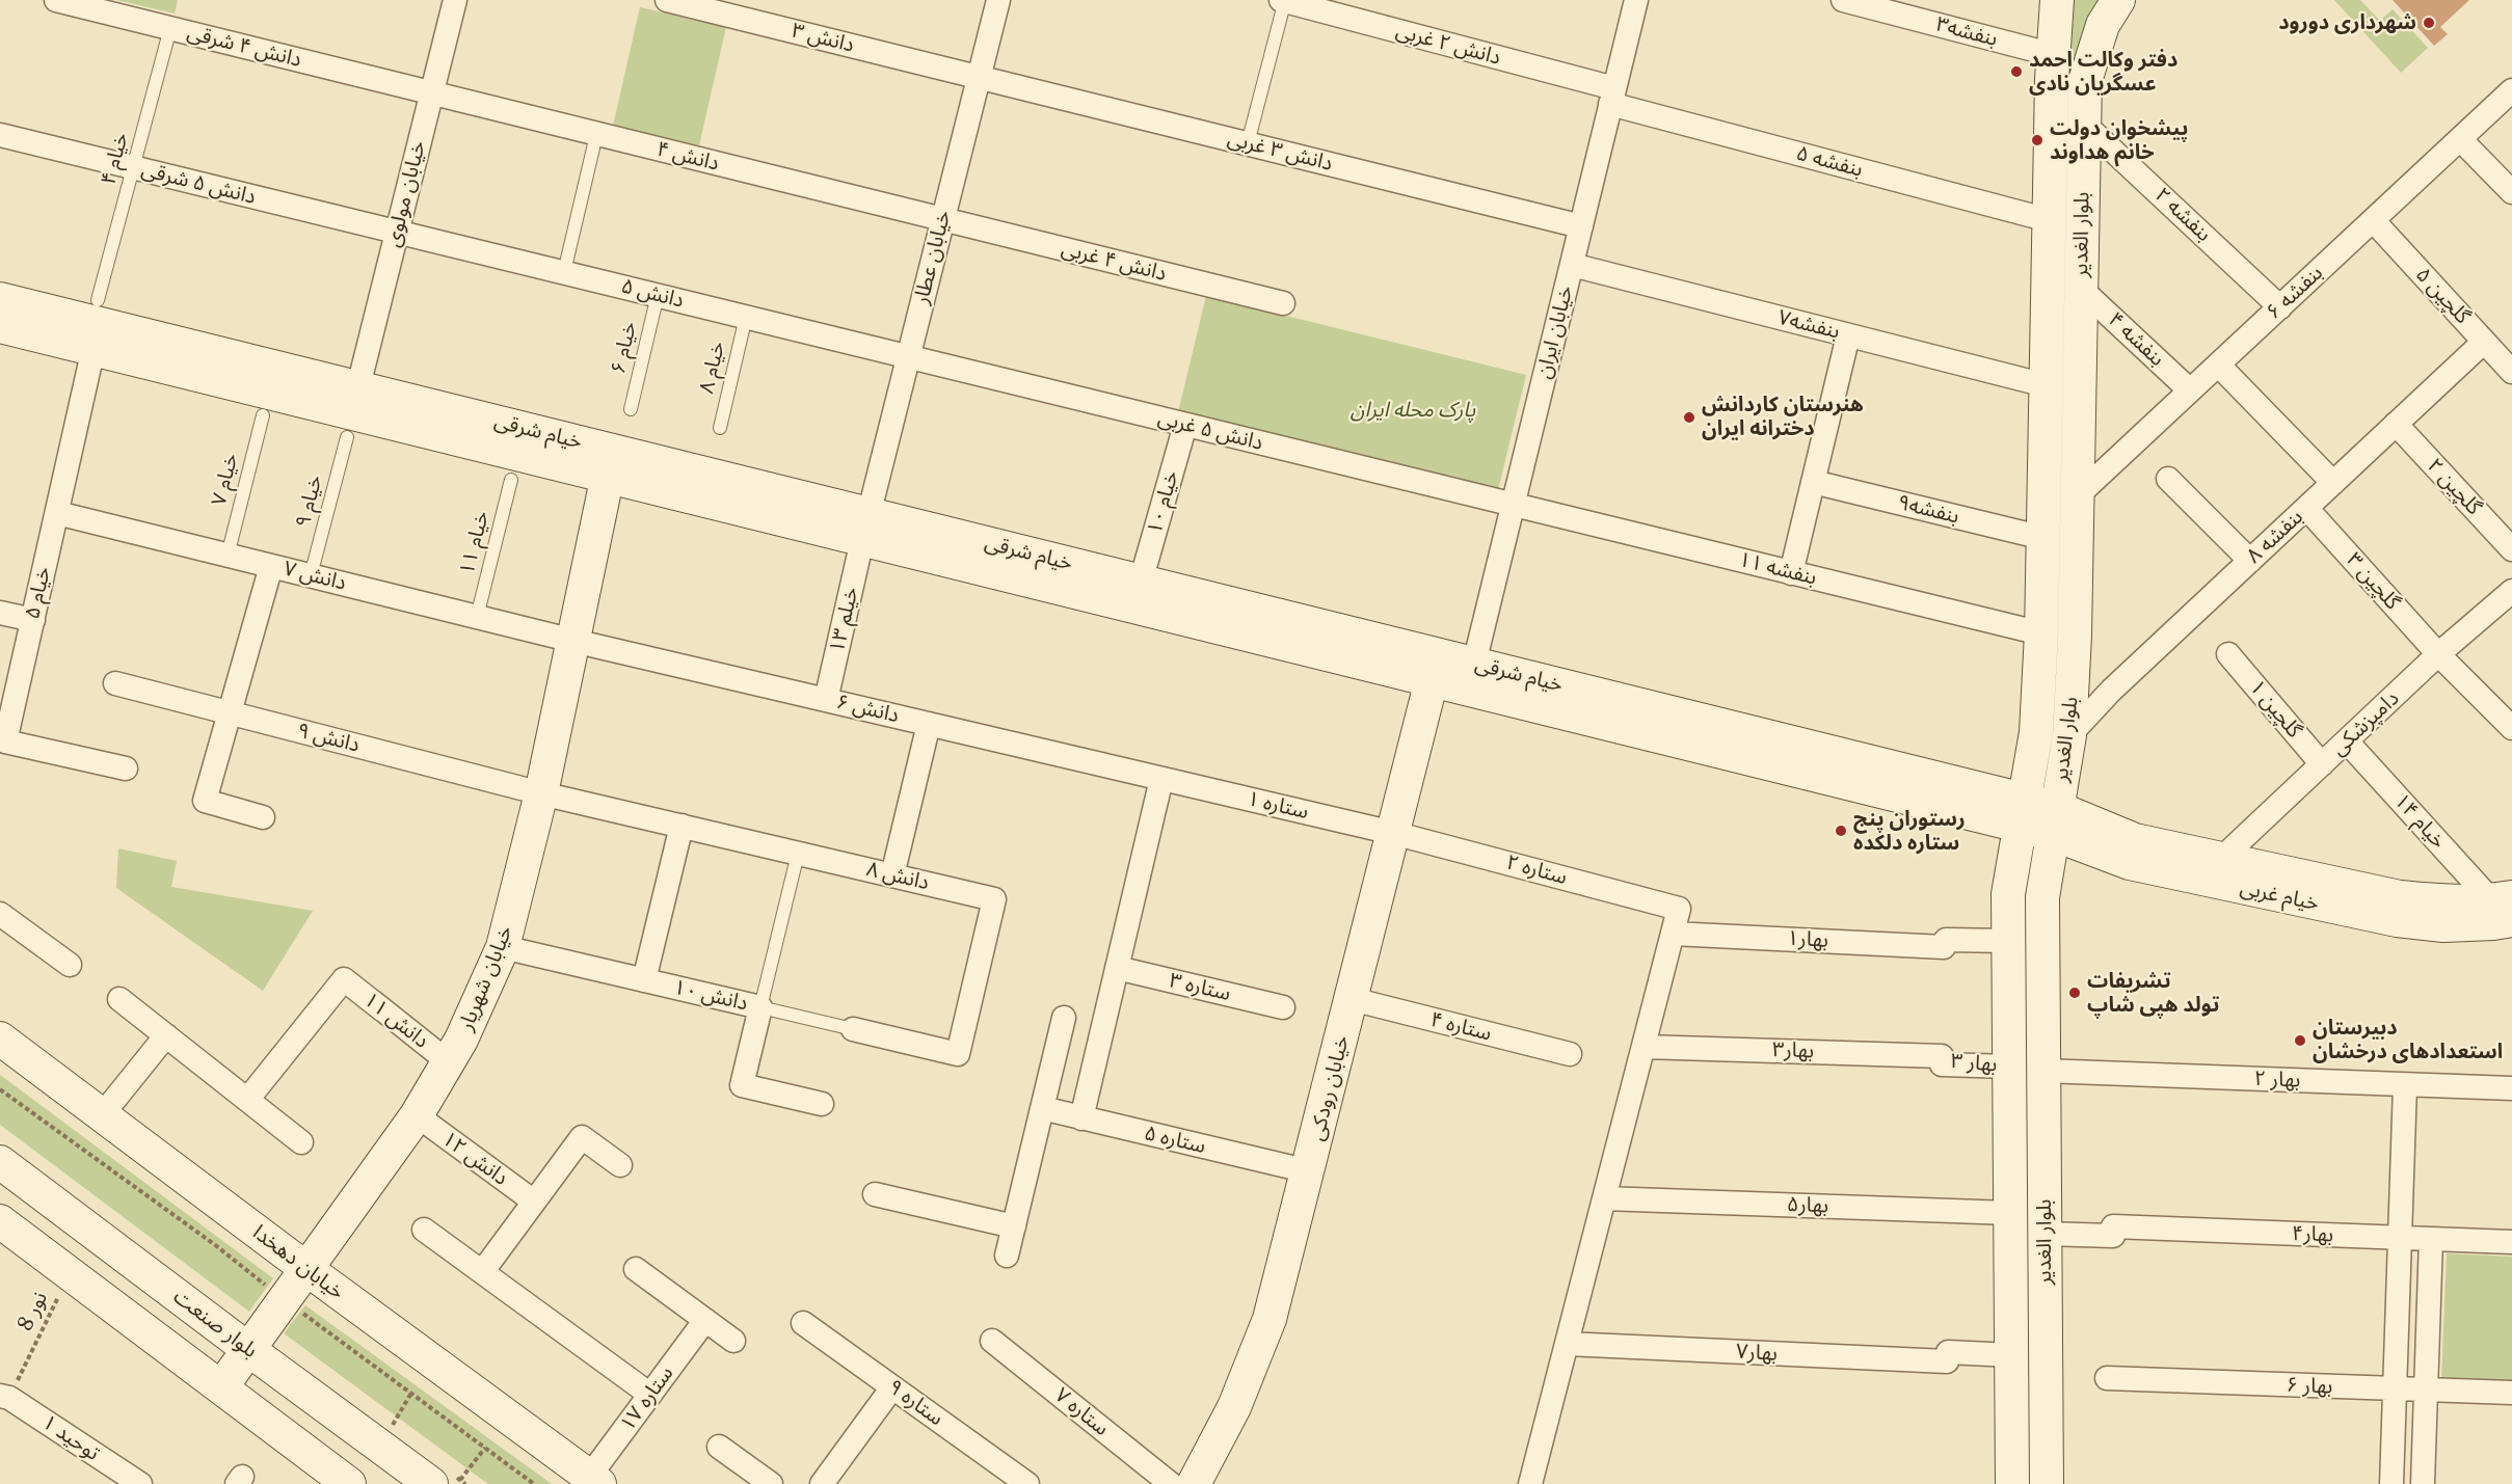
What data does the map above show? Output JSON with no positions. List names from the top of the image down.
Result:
{
  "streets": {
    "street": [
      "بنفشه۳",
      "دانش ۳",
      "دانش ۲ غربی",
      "دانش ۴ شرقی",
      "دانش ۳ غربی",
      "دانش ۴",
      "بنفشه ۵",
      "دانش ۵ شرقی",
      "خیابان مولوی",
      "بنفشه ۲",
      "بلوار الغدیر",
      "خیابان عطار",
      "دانش ۴ غربی",
      "بنفشه ۶",
      "دانش ۵",
      "گلچین ۵",
      "بنفشه۷",
      "خیابان ایران",
      "بنفشه ۴",
      "دانش ۵ غربی",
      "خیام شرقی",
      "گلچین ۲",
      "خیام ۱۰",
      "بنفشه۹",
      "بنفشه ۸",
      "بنفشه ۱۱",
      "دانش ۷",
      "گلچین ۳",
      "خیام ۵",
      "خیلم ۱۳",
      "دانش ۶",
      "گلچین ۱",
      "دامپزشکی",
      "دانش ۹",
      "ستاره ۱",
      "خیام ۱۴",
      "ستاره ۲",
      "دانش ۸",
      "خیام غربی",
      "بهار۱",
      "خیابان شهریار",
      "ستاره ۳",
      "دانش ۱۰",
      "دانش ۱۱",
      "ستاره ۴",
      "بهار۳",
      "بهار ۳",
      "بهار ۲",
      "خیابان رودکی",
      "ستاره ۵",
      "دانش ۱۲",
      "بهار۵",
      "بهار۴",
      "خیابان دهخدا",
      "بلوار صنعت",
      "بهار۷",
      "بهار ۶",
      "ستاره ۱۷",
      "ستاره ۹",
      "ستاره ۷",
      "توحید ۱"
    ],
    "lane": [
      "خیام ۴",
      "خیام ۶",
      "خیام ۸",
      "خیام ۷",
      "خیام ۹",
      "خیام ۱۱"
    ],
    "path": ["نور 8"]
  },
  "crossings": [
    ["بنفشه۳", "بلوار الغدیر"],
    ["دانش ۳", "دانش ۳ غربی"],
    ["دانش ۳", "خیابان عطار"],
    ["دانش ۲ غربی", "بنفشه ۵"],
    ["دانش ۲ غربی", "خیابان ایران"],
    ["دانش ۴ شرقی", "دانش ۴"],
    ["دانش ۴ شرقی", "خیام ۴"],
    ["دانش ۴ شرقی", "خیابان مولوی"],
    ["دانش ۳ غربی", "خیابان عطار"],
    ["دانش ۳ غربی", "خیابان ایران"],
    ["دانش ۴", "خیابان مولوی"],
    ["دانش ۴", "خیابان عطار"],
    ["دانش ۴", "دانش ۴ غربی"],
    ["خیام ۴", "دانش ۵ شرقی"],
    ["خیام ۴", "خیام شرقی"],
    ["خیام ۴", "خیام ۵"],
    ["بنفشه ۵", "بلوار الغدیر"],
    ["بنفشه ۵", "خیابان ایران"],
    ["دانش ۵ شرقی", "خیابان مولوی"],
    ["دانش ۵ شرقی", "دانش ۵"],
    ["خیابان مولوی", "دانش ۵"],
    ["خیابان مولوی", "خیام شرقی"],
    ["خیابان مولوی", "خیام ۹"],
    ["بنفشه ۲", "بلوار الغدیر"],
    ["بنفشه ۲", "بنفشه ۶"],
    ["بلوار الغدیر", "بنفشه ۶"],
    ["بلوار الغدیر", "بنفشه۷"],
    ["بلوار الغدیر", "بنفشه ۴"],
    ["بلوار الغدیر", "خیام شرقی"],
    ["بلوار الغدیر", "بنفشه۹"],
    ["بلوار الغدیر", "بنفشه ۸"],
    ["بلوار الغدیر", "بنفشه ۱۱"],
    ["بلوار الغدیر", "خیام غربی"],
    ["بلوار الغدیر", "بهار۱"],
    ["بلوار الغدیر", "بهار ۳"],
    ["بلوار الغدیر", "بهار ۲"],
    ["بلوار الغدیر", "بهار۵"],
    ["بلوار الغدیر", "بهار۴"],
    ["بلوار الغدیر", "بهار۷"],
    ["خیابان عطار", "دانش ۴ غربی"],
    ["خیابان عطار", "دانش ۵"],
    ["خیابان عطار", "دانش ۵ غربی"],
    ["خیابان عطار", "خیام شرقی"],
    ["خیابان عطار", "خیلم ۱۳"],
    ["بنفشه ۶", "گلچین ۵"],
    ["بنفشه ۶", "بنفشه ۴"],
    ["دانش ۵", "خیام ۶"],
    ["دانش ۵", "خیام ۸"],
    ["دانش ۵", "دانش ۵ غربی"],
    ["گلچین ۵", "بنفشه ۸"],
    ["بنفشه۷", "خیابان ایران"],
    ["خیابان ایران", "دانش ۵ غربی"],
    ["خیابان ایران", "خیام شرقی"],
    ["خیابان ایران", "بنفشه ۱۱"],
    ["دانش ۵ غربی", "خیام ۱۰"],
    ["دانش ۵ غربی", "بنفشه ۱۱"],
    ["خیام شرقی", "خیام ۹"],
    ["خیام شرقی", "خیام ۱۰"],
    ["خیام شرقی", "خیام ۵"],
    ["خیام شرقی", "خیلم ۱۳"],
    ["خیام شرقی", "خیابان شهریار"],
    ["خیام شرقی", "خیابان رودکی"],
    ["خیام ۷", "دانش ۷"],
    ["گلچین ۲", "بنفشه ۸"],
    ["خیام ۹", "دانش ۷"],
    ["بنفشه ۸", "گلچین ۳"],
    ["خیام ۱۱", "دانش ۷"],
    ["دانش ۷", "خیام ۵"],
    ["دانش ۷", "دانش ۶"],
    ["دانش ۷", "خیابان شهریار"],
    ["گلچین ۳", "دامپزشکی"],
    ["خیلم ۱۳", "دانش ۶"],
    ["دانش ۶", "ستاره ۱"],
    ["دانش ۶", "خیابان شهریار"],
    ["گلچین ۱", "دامپزشکی"],
    ["دامپزشکی", "خیام ۱۴"],
    ["دامپزشکی", "خیام غربی"],
    ["دانش ۹", "دانش ۸"],
    ["دانش ۹", "خیابان شهریار"],
    ["ستاره ۱", "ستاره ۲"],
    ["ستاره ۱", "خیابان رودکی"],
    ["خیام ۱۴", "خیام غربی"],
    ["ستاره ۲", "بهار۱"],
    ["ستاره ۲", "خیابان رودکی"],
    ["دانش ۸", "خیابان شهریار"],
    ["خیابان شهریار", "دانش ۱۰"],
    ["خیابان شهریار", "دانش ۱۱"],
    ["خیابان شهریار", "دانش ۱۲"],
    ["خیابان شهریار", "خیابان دهخدا"],
    ["خیابان شهریار", "بلوار صنعت"],
    ["ستاره ۴", "خیابان رودکی"],
    ["بهار۳", "بهار ۳"],
    ["خیابان رودکی", "ستاره ۵"],
    ["خیابان دهخدا", "ستاره ۱۷"],
    ["نور 8", "توحید ۱"]
  ],
  "parks": ["پارک محله ایران"],
  "places": [
    "شهرداری دورود",
    "دفتر وکالت احمد عسگریان نادی",
    "پیشخوان دولت خانم هداوند",
    "هنرستان کاردانش دخترانه ایران",
    "رستوران پنج ستاره دلکده",
    "تشریفات تولد هپی شاپ",
    "دبیرستان استعدادهای درخشان"
  ]
}
